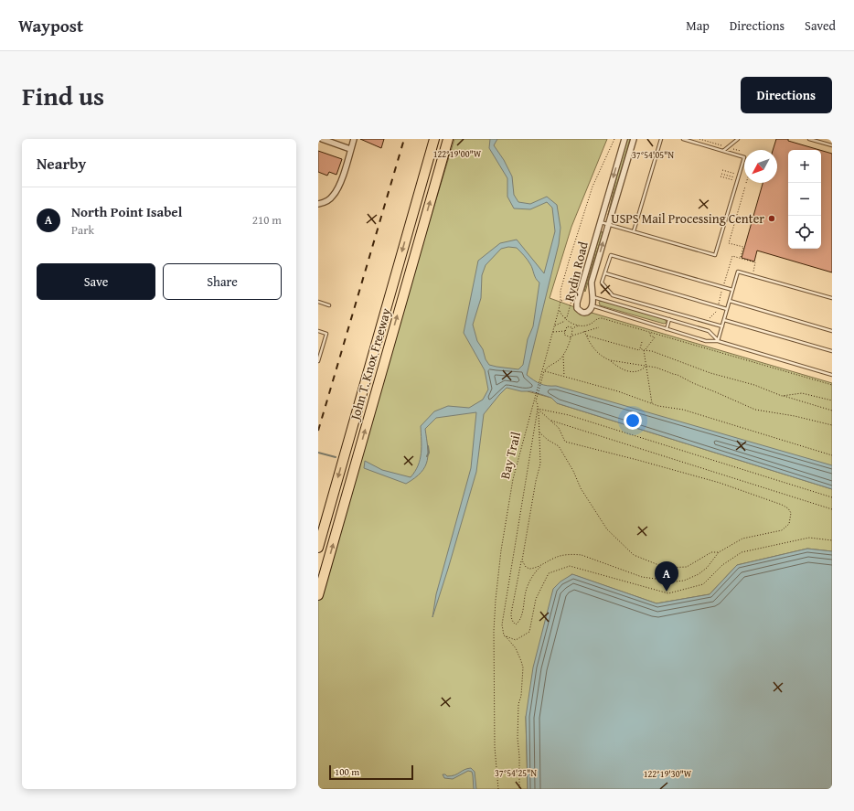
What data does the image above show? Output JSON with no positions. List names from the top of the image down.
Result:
{
  "streets": {
    "highway": ["John T. Knox Freeway"],
    "street": ["Rydin Road"],
    "path": ["Bay Trail"]
  },
  "places": ["USPS Mail Processing Center"],
  "scale_bar": "100 m",
  "north": "bottom left",
  "page": {
    "header": "Waypost",
    "nav": ["Map", "Directions", "Saved"],
    "title": "Find us",
    "buttons": [
      "Directions",
      ["Save", "Share"]
    ],
    "heading": "Nearby",
    "map_buttons": ["+", "−"],
    "list": [
      {
        "mark": "A",
        "name": "North Point Isabel",
        "note": "Park",
        "value": "210 m"
      }
    ],
    "pins": "A",
    "scale": "100 m"
  },
  "coordinates": [
    "122°19'00\"W",
    "37°54'05\"N",
    "37°54'25\"N",
    "122°19'30\"W"
  ]
}
